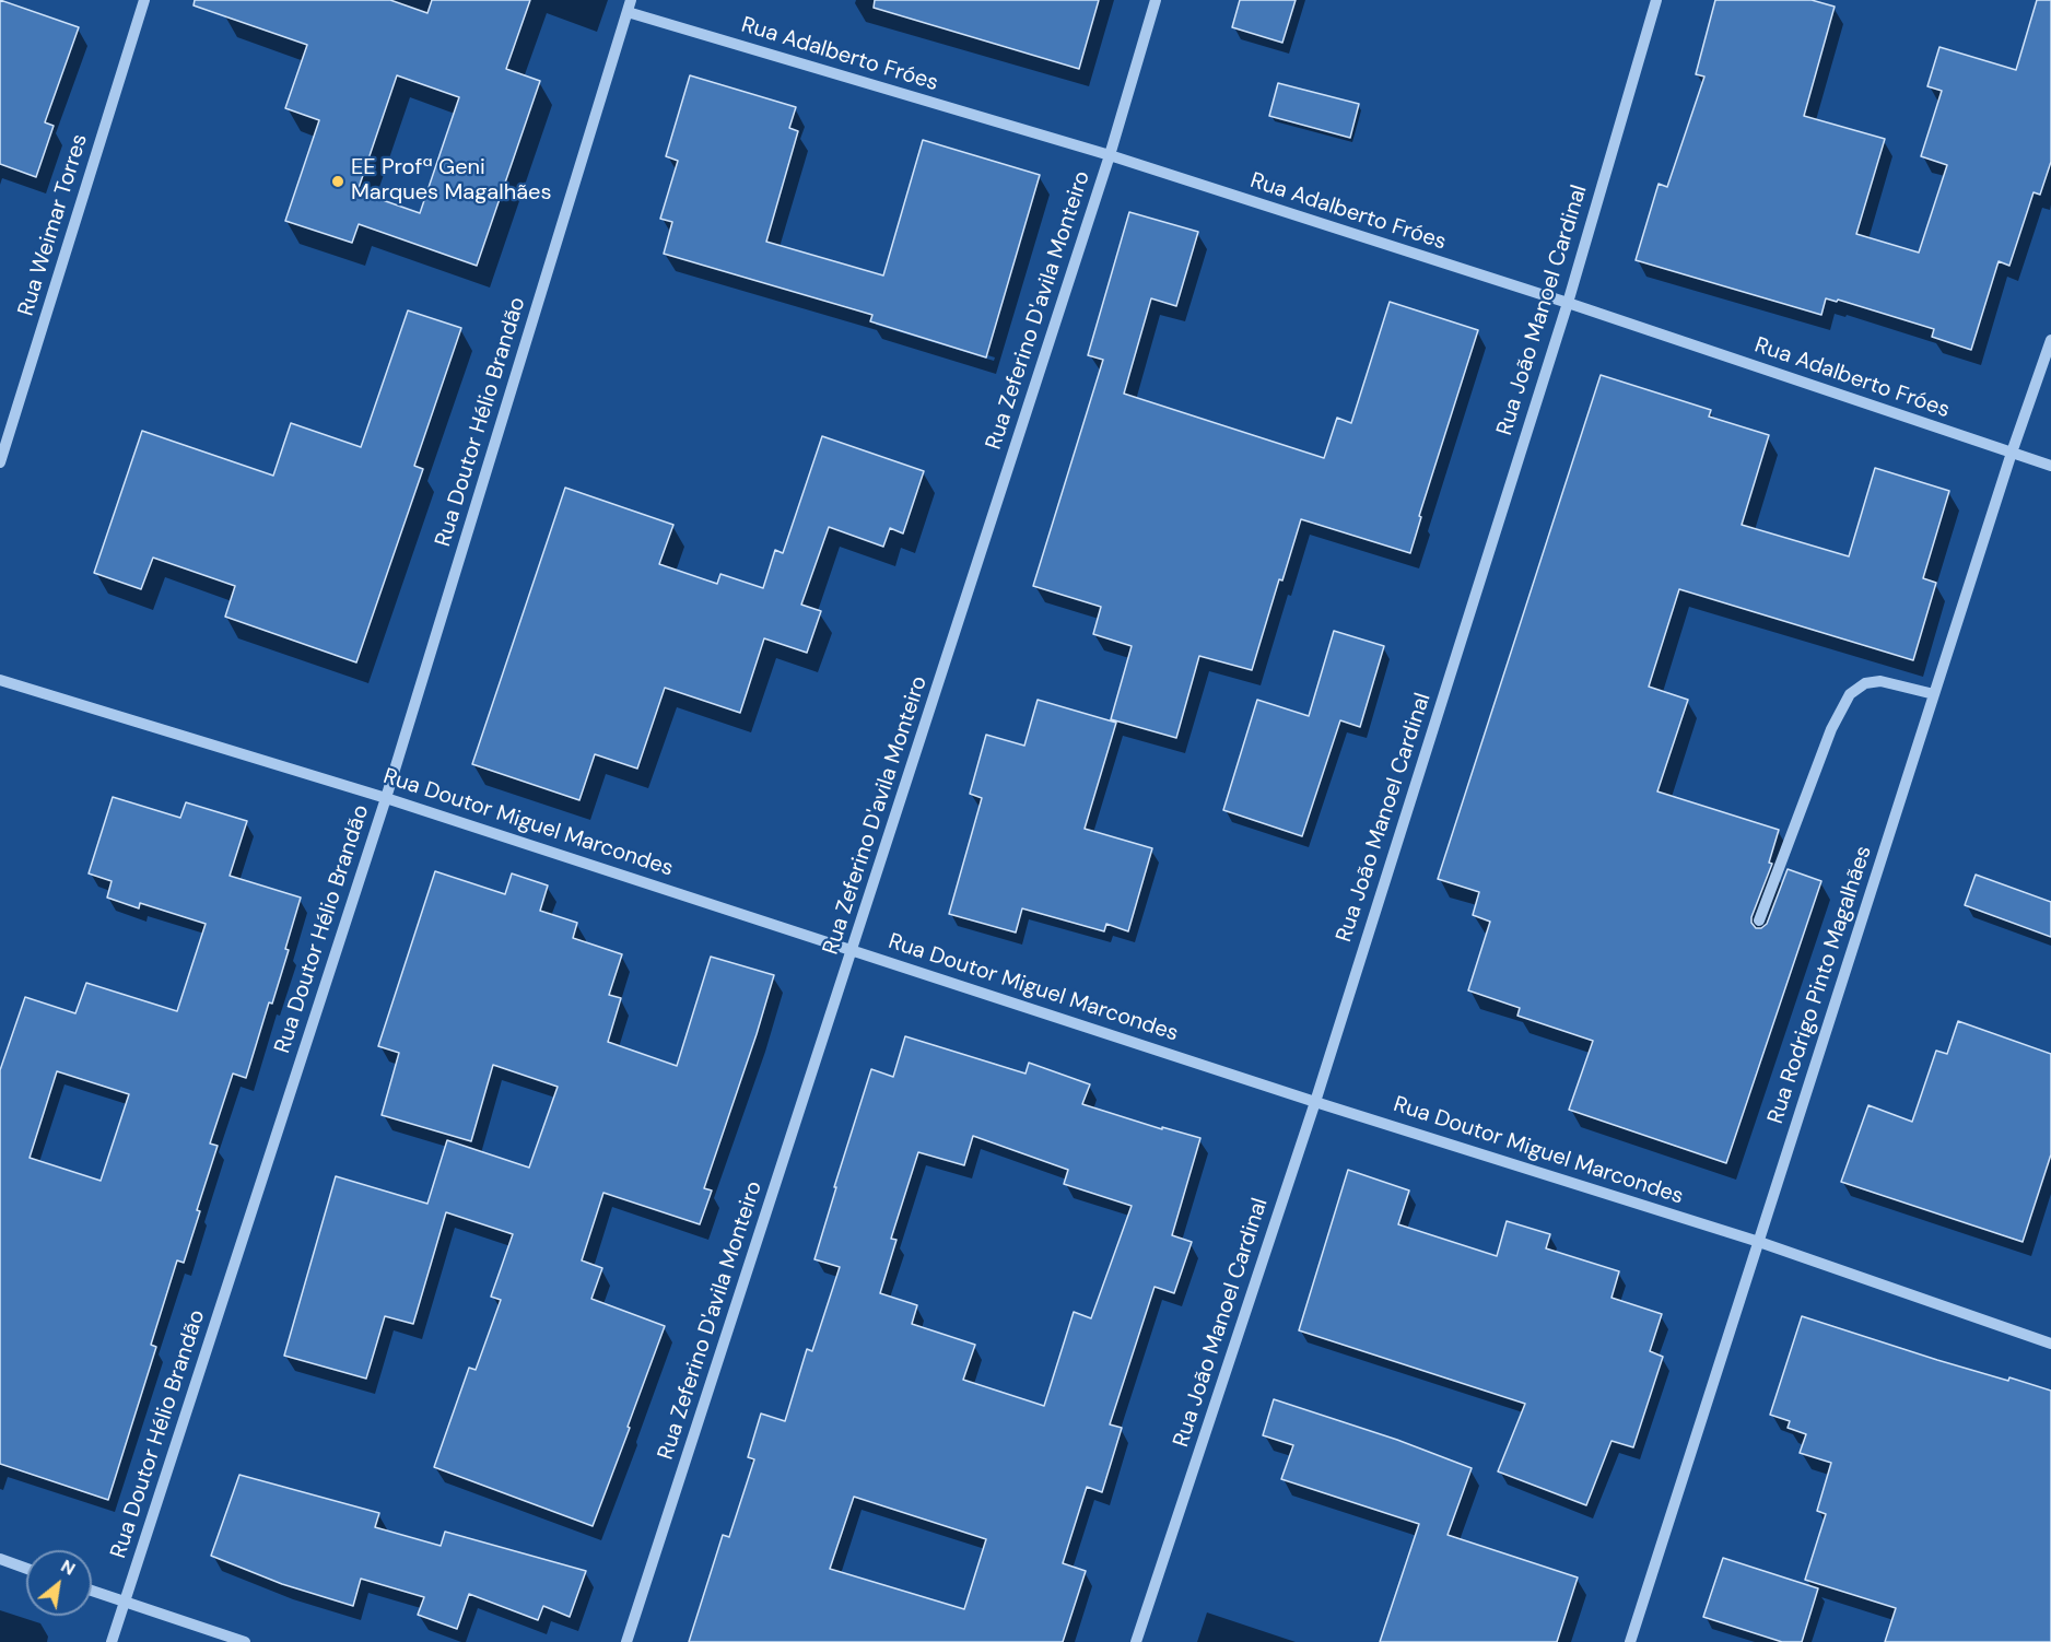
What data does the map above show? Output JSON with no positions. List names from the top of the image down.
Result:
{
  "streets": {
    "street": [
      "Rua Adalberto Fróes",
      "Rua Weimar Torres",
      "Rua Zeferino D'avila Monteiro",
      "Rua João Manoel Cardinal",
      "Rua Doutor Hélio Brandão",
      "Rua Doutor Miguel Marcondes",
      "Rua Rodrigo Pinto Magalhães"
    ]
  },
  "crossings": [
    ["Rua Adalberto Fróes", "Rua Zeferino D'avila Monteiro"],
    ["Rua Adalberto Fróes", "Rua João Manoel Cardinal"],
    ["Rua Adalberto Fróes", "Rua Doutor Hélio Brandão"],
    ["Rua Adalberto Fróes", "Rua Rodrigo Pinto Magalhães"],
    ["Rua Zeferino D'avila Monteiro", "Rua Doutor Miguel Marcondes"],
    ["Rua João Manoel Cardinal", "Rua Doutor Miguel Marcondes"],
    ["Rua Doutor Hélio Brandão", "Rua Doutor Miguel Marcondes"],
    ["Rua Doutor Miguel Marcondes", "Rua Rodrigo Pinto Magalhães"]
  ],
  "places": ["EE Profª Geni Marques Magalhães"],
  "north": "top right"
}
